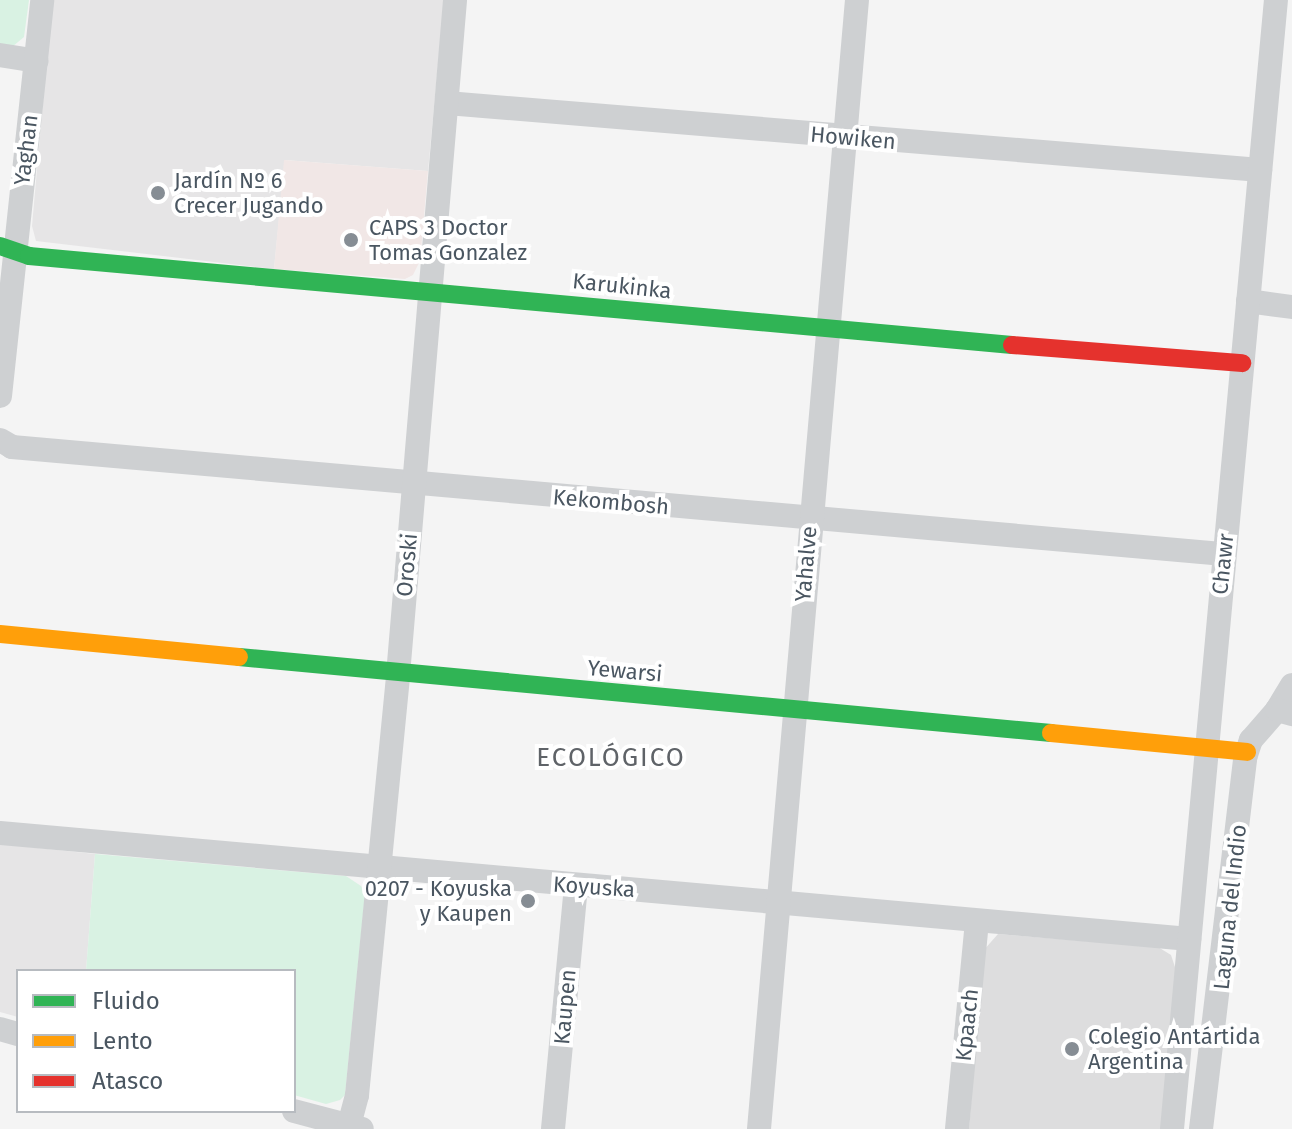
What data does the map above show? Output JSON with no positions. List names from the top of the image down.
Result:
{
  "streets": {
    "street": [
      "Howiken",
      "Yaghan",
      "Karukinka",
      "Kekombosh",
      "Yahalve",
      "Chawr",
      "Oroski",
      "Yewarsi",
      "Koyuska",
      "Laguna del Indio",
      "Kaupen",
      "Kpaach"
    ]
  },
  "crossings": [
    ["Howiken", "Yahalve"],
    ["Howiken", "Chawr"],
    ["Howiken", "Oroski"],
    ["Yaghan", "Karukinka"],
    ["Karukinka", "Yahalve"],
    ["Karukinka", "Chawr"],
    ["Karukinka", "Oroski"],
    ["Kekombosh", "Yahalve"],
    ["Kekombosh", "Chawr"],
    ["Kekombosh", "Oroski"],
    ["Yahalve", "Yewarsi"],
    ["Yahalve", "Koyuska"],
    ["Chawr", "Yewarsi"],
    ["Chawr", "Koyuska"],
    ["Oroski", "Yewarsi"],
    ["Oroski", "Koyuska"],
    ["Yewarsi", "Laguna del Indio"],
    ["Koyuska", "Kaupen"],
    ["Koyuska", "Kpaach"]
  ],
  "districts": ["ECOLÓGICO"],
  "places": [
    "Jardín Nº 6 Crecer Jugando",
    "CAPS 3 Doctor Tomas Gonzalez",
    "0207 - Koyuska y Kaupen",
    "Colegio Antártida Argentina"
  ],
  "legend": ["Fluido", "Lento", "Atasco"]
}
